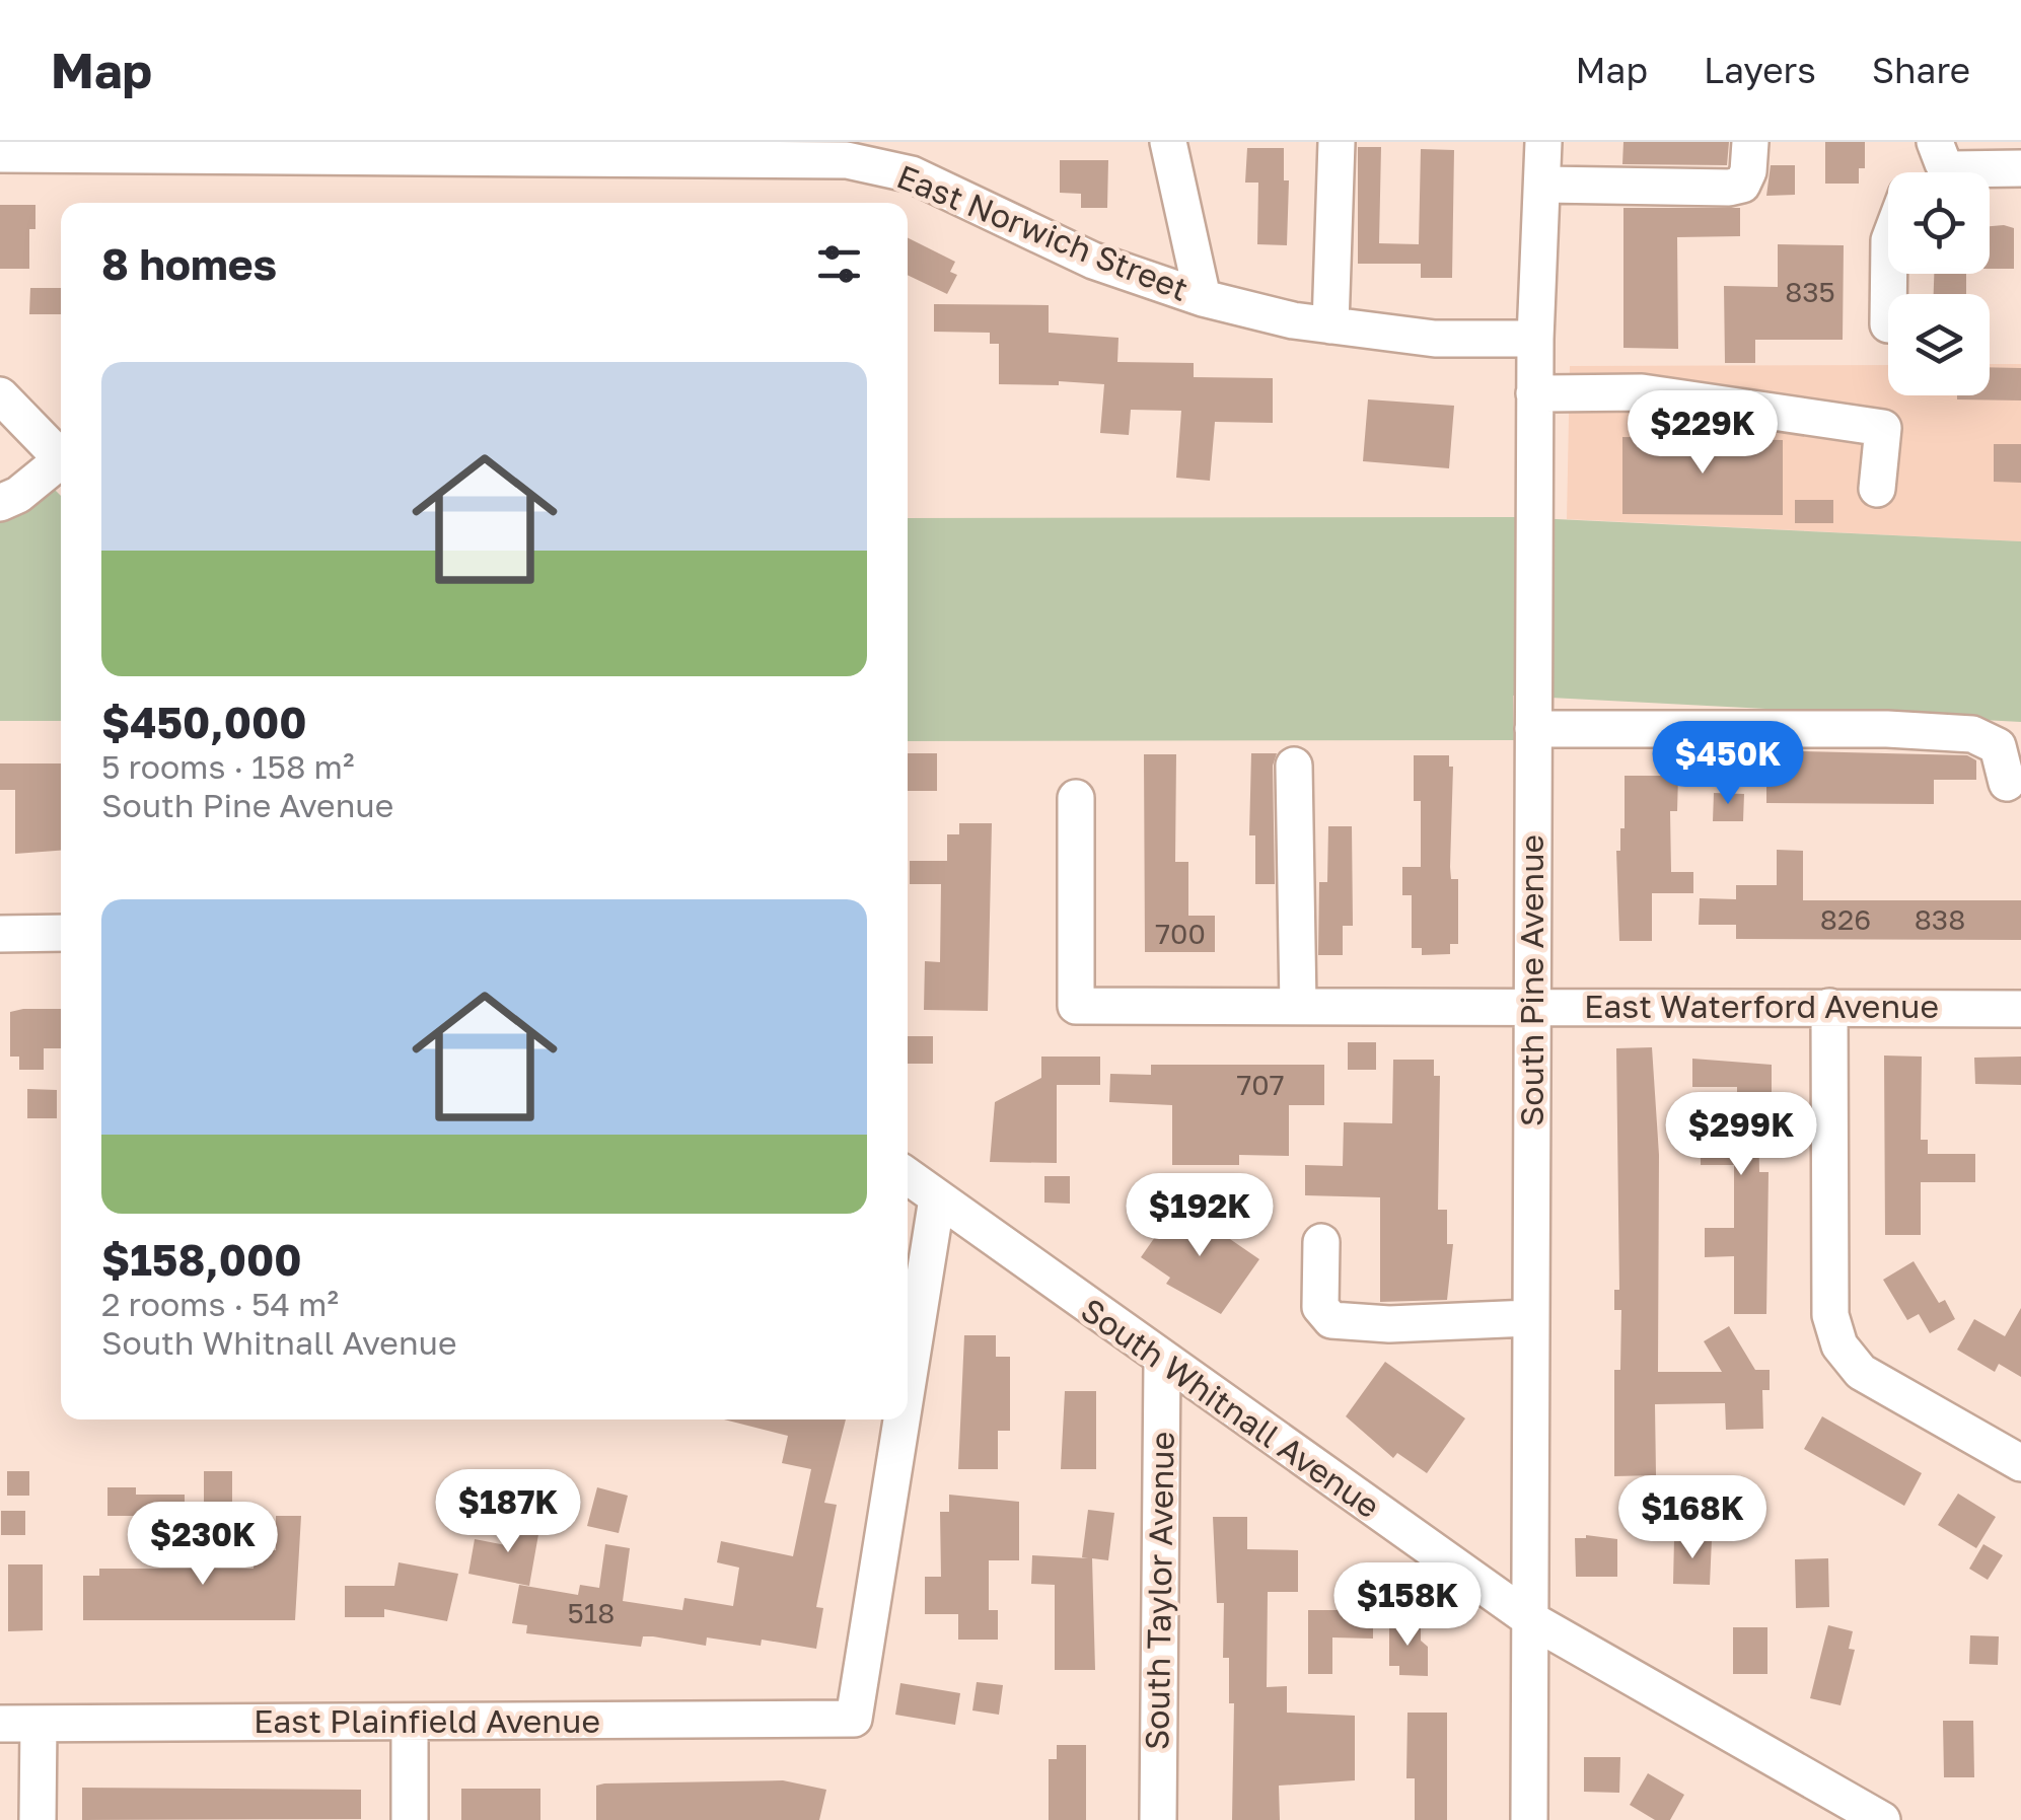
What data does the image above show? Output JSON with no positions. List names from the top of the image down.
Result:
{
  "streets": {
    "street": [
      "East Norwich Street",
      "South Pine Avenue",
      "East Waterford Avenue",
      "South Whitnall Avenue",
      "South Taylor Avenue",
      "East Plainfield Avenue"
    ]
  },
  "crossings": [
    ["East Norwich Street", "South Pine Avenue"],
    ["South Pine Avenue", "East Waterford Avenue"],
    ["South Pine Avenue", "South Whitnall Avenue"],
    ["South Whitnall Avenue", "South Taylor Avenue"],
    ["South Whitnall Avenue", "East Plainfield Avenue"]
  ],
  "house_numbers": [
    "835",
    "826",
    "838",
    "700",
    "707",
    "518"
  ],
  "page": {
    "header": "Map",
    "nav": ["Map", "Layers", "Share"],
    "heading": "8 homes",
    "list": [
      {
        "name": "$450,000",
        "note": "5 rooms · 158 m² · South Pine Avenue"
      },
      {
        "name": "$158,000",
        "note": "2 rooms · 54 m² · South Whitnall Avenue"
      }
    ],
    "price": [
      "$229K",
      "$450K",
      "$299K",
      "$192K",
      "$187K",
      "$168K",
      "$230K",
      "$158K"
    ]
  }
}
